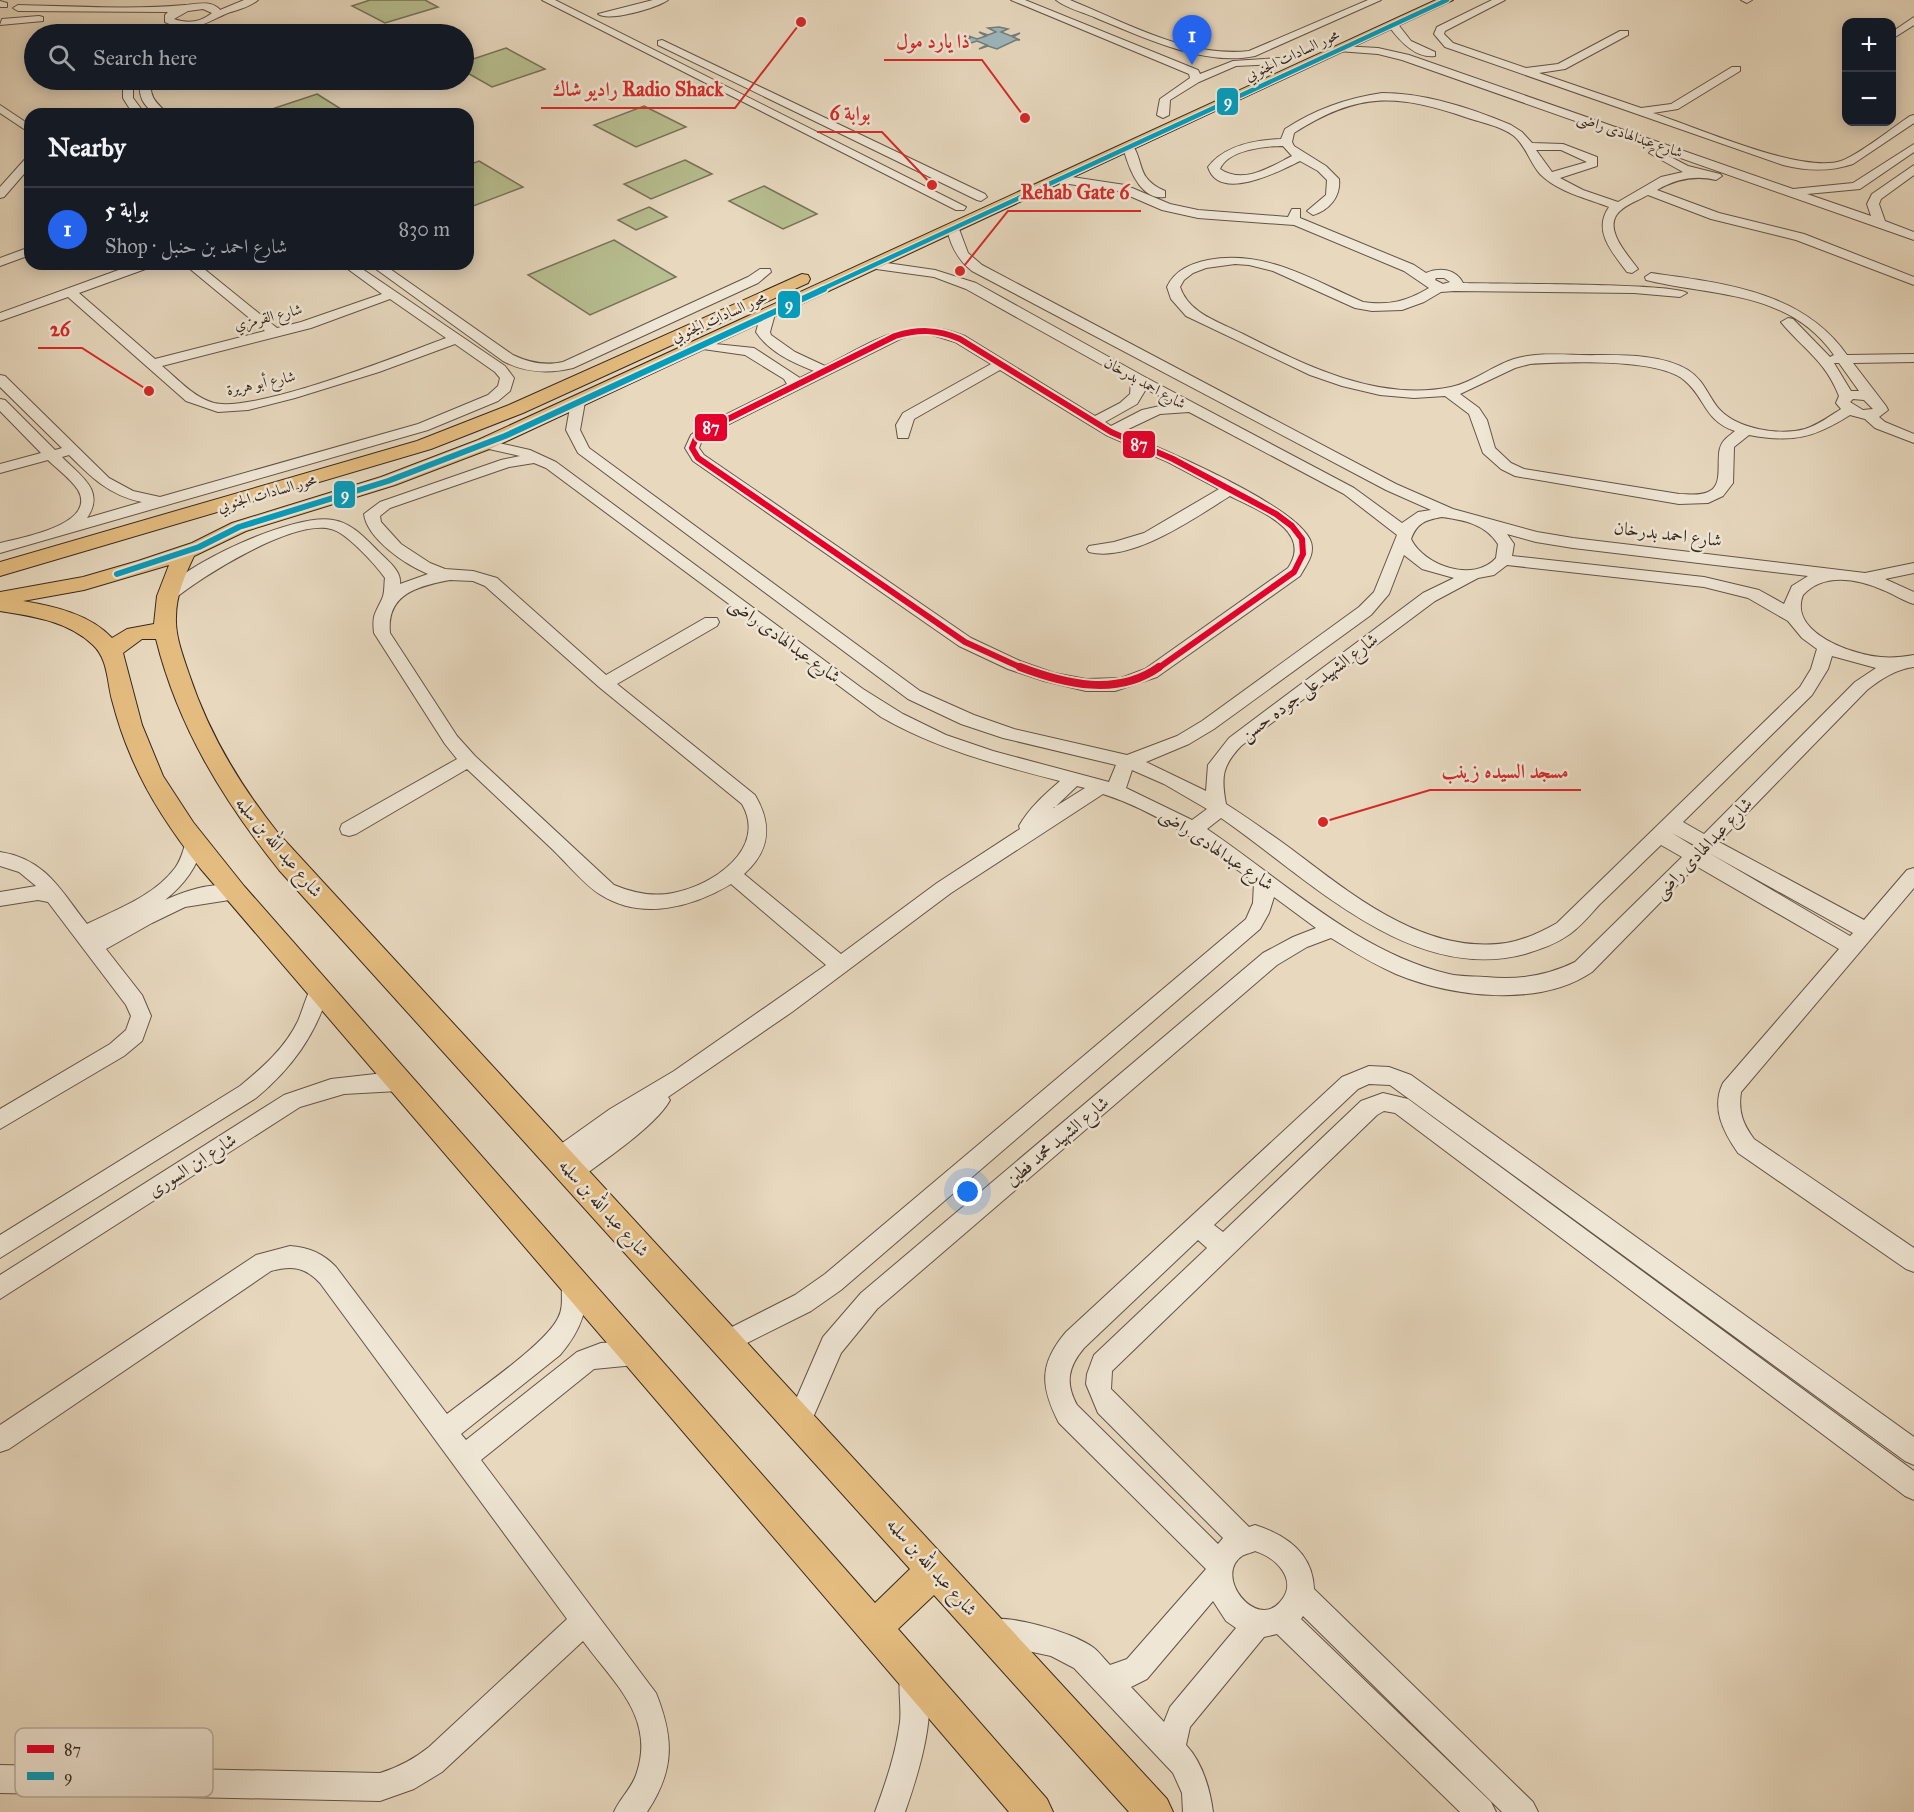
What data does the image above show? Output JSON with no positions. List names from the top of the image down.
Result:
{
  "streets": {
    "main road": ["محور السادات الجنوبي", "شارع عبد الله بن سلمه"],
    "street": [
      "شارع عبدالهادى راضى",
      "شارع القرمزي",
      "شارع أبو هريرة",
      "شارع احمد بدرخان",
      "شارع الشهيد على جوده حسن",
      "شارع الشهيد محمد فطين",
      "شارع ابن السورى"
    ]
  },
  "crossings": [
    ["محور السادات الجنوبي", "شارع عبدالهادى راضى"],
    ["محور السادات الجنوبي", "شارع احمد بدرخان"],
    ["محور السادات الجنوبي", "شارع عبد الله بن سلمه"],
    ["شارع عبدالهادى راضى", "شارع الشهيد على جوده حسن"],
    ["شارع عبدالهادى راضى", "شارع الشهيد محمد فطين"],
    ["شارع القرمزي", "شارع أبو هريرة"],
    ["شارع احمد بدرخان", "شارع الشهيد على جوده حسن"],
    ["شارع عبد الله بن سلمه", "شارع الشهيد محمد فطين"]
  ],
  "places": [
    "راديو شاك Radio Shack",
    "ذا يارد مول",
    "بوابة 6",
    "Rehab Gate 6",
    "26",
    "مسجد السيده زينب"
  ],
  "lines": ["transit line 9", "transit line 87"],
  "legend": ["87", "9"],
  "page": {
    "pins": "1",
    "map_buttons": ["+", "−"],
    "search": "Search here",
    "heading": "Nearby",
    "list": [
      {
        "mark": "1",
        "name": "بوابة 5",
        "note": "Shop · شارع احمد بن حنبل",
        "value": "830 m"
      }
    ]
  }
}
